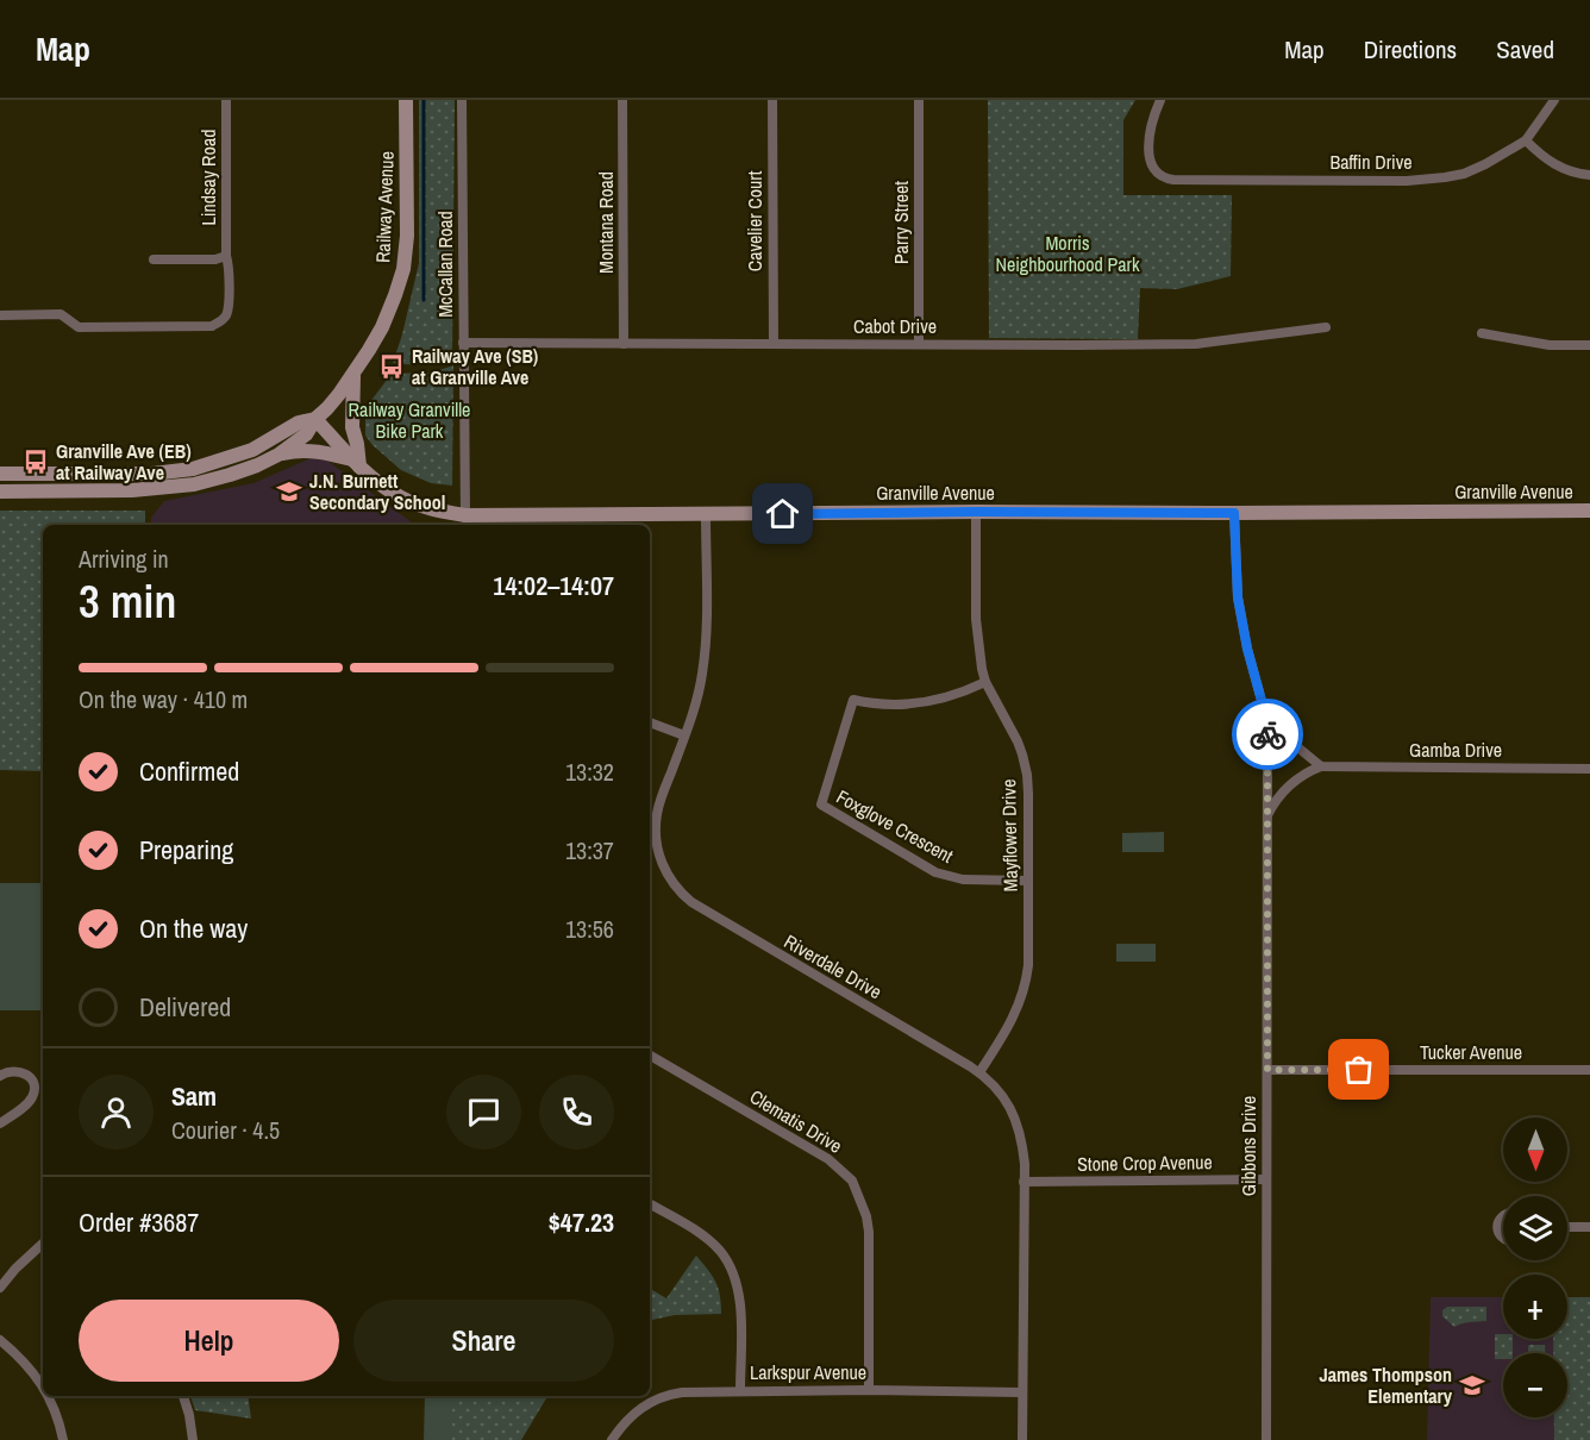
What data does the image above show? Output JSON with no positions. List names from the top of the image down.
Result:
{
  "streets": {
    "street": [
      "Baffin Drive",
      "Lindsay Road",
      "Railway Avenue",
      "Cavelier Court",
      "Montana Road",
      "Parry Street",
      "McCallan Road",
      "Cabot Drive",
      "Granville Avenue",
      "Gamba Drive",
      "Foxglove Crescent",
      "Mayflower Drive",
      "Riverdale Drive",
      "Tucker Avenue",
      "Clematis Drive",
      "Gibbons Drive",
      "Stone Crop Avenue",
      "Larkspur Avenue"
    ]
  },
  "crossings": [
    ["Railway Avenue", "Granville Avenue"],
    ["Cavelier Court", "Cabot Drive"],
    ["Montana Road", "Cabot Drive"],
    ["Parry Street", "Cabot Drive"],
    ["McCallan Road", "Cabot Drive"],
    ["McCallan Road", "Granville Avenue"],
    ["Granville Avenue", "Mayflower Drive"],
    ["Granville Avenue", "Riverdale Drive"],
    ["Granville Avenue", "Gibbons Drive"],
    ["Gamba Drive", "Gibbons Drive"],
    ["Foxglove Crescent", "Mayflower Drive"],
    ["Mayflower Drive", "Riverdale Drive"],
    ["Riverdale Drive", "Stone Crop Avenue"],
    ["Riverdale Drive", "Larkspur Avenue"],
    ["Tucker Avenue", "Gibbons Drive"],
    ["Clematis Drive", "Larkspur Avenue"],
    ["Gibbons Drive", "Stone Crop Avenue"]
  ],
  "parks": ["Morris Neighbourhood Park", "Railway Granville Bike Park"],
  "places": {
    "bus stop": ["Railway Ave (SB) at Granville Ave", "Granville Ave (EB) at Railway Ave"],
    "school or university": ["J.N. Burnett Secondary School", "James Thompson Elementary"]
  },
  "north": "bottom",
  "page": {
    "header": "Map",
    "nav": ["Map", "Directions", "Saved"],
    "heading": ["3 min", "Arriving in", "14:02–14:07"],
    "panel": [
      "Sam",
      "Courier · 4.5",
      "Order #3687",
      "$47.23"
    ],
    "bar": "On the way · 410 m",
    "list": [
      ["Confirmed", "13:32"],
      ["Preparing", "13:37"],
      ["On the way", "13:56"],
      "Delivered"
    ],
    "map_buttons": ["+", "−"],
    "buttons": ["Help", "Share"]
  }
}
